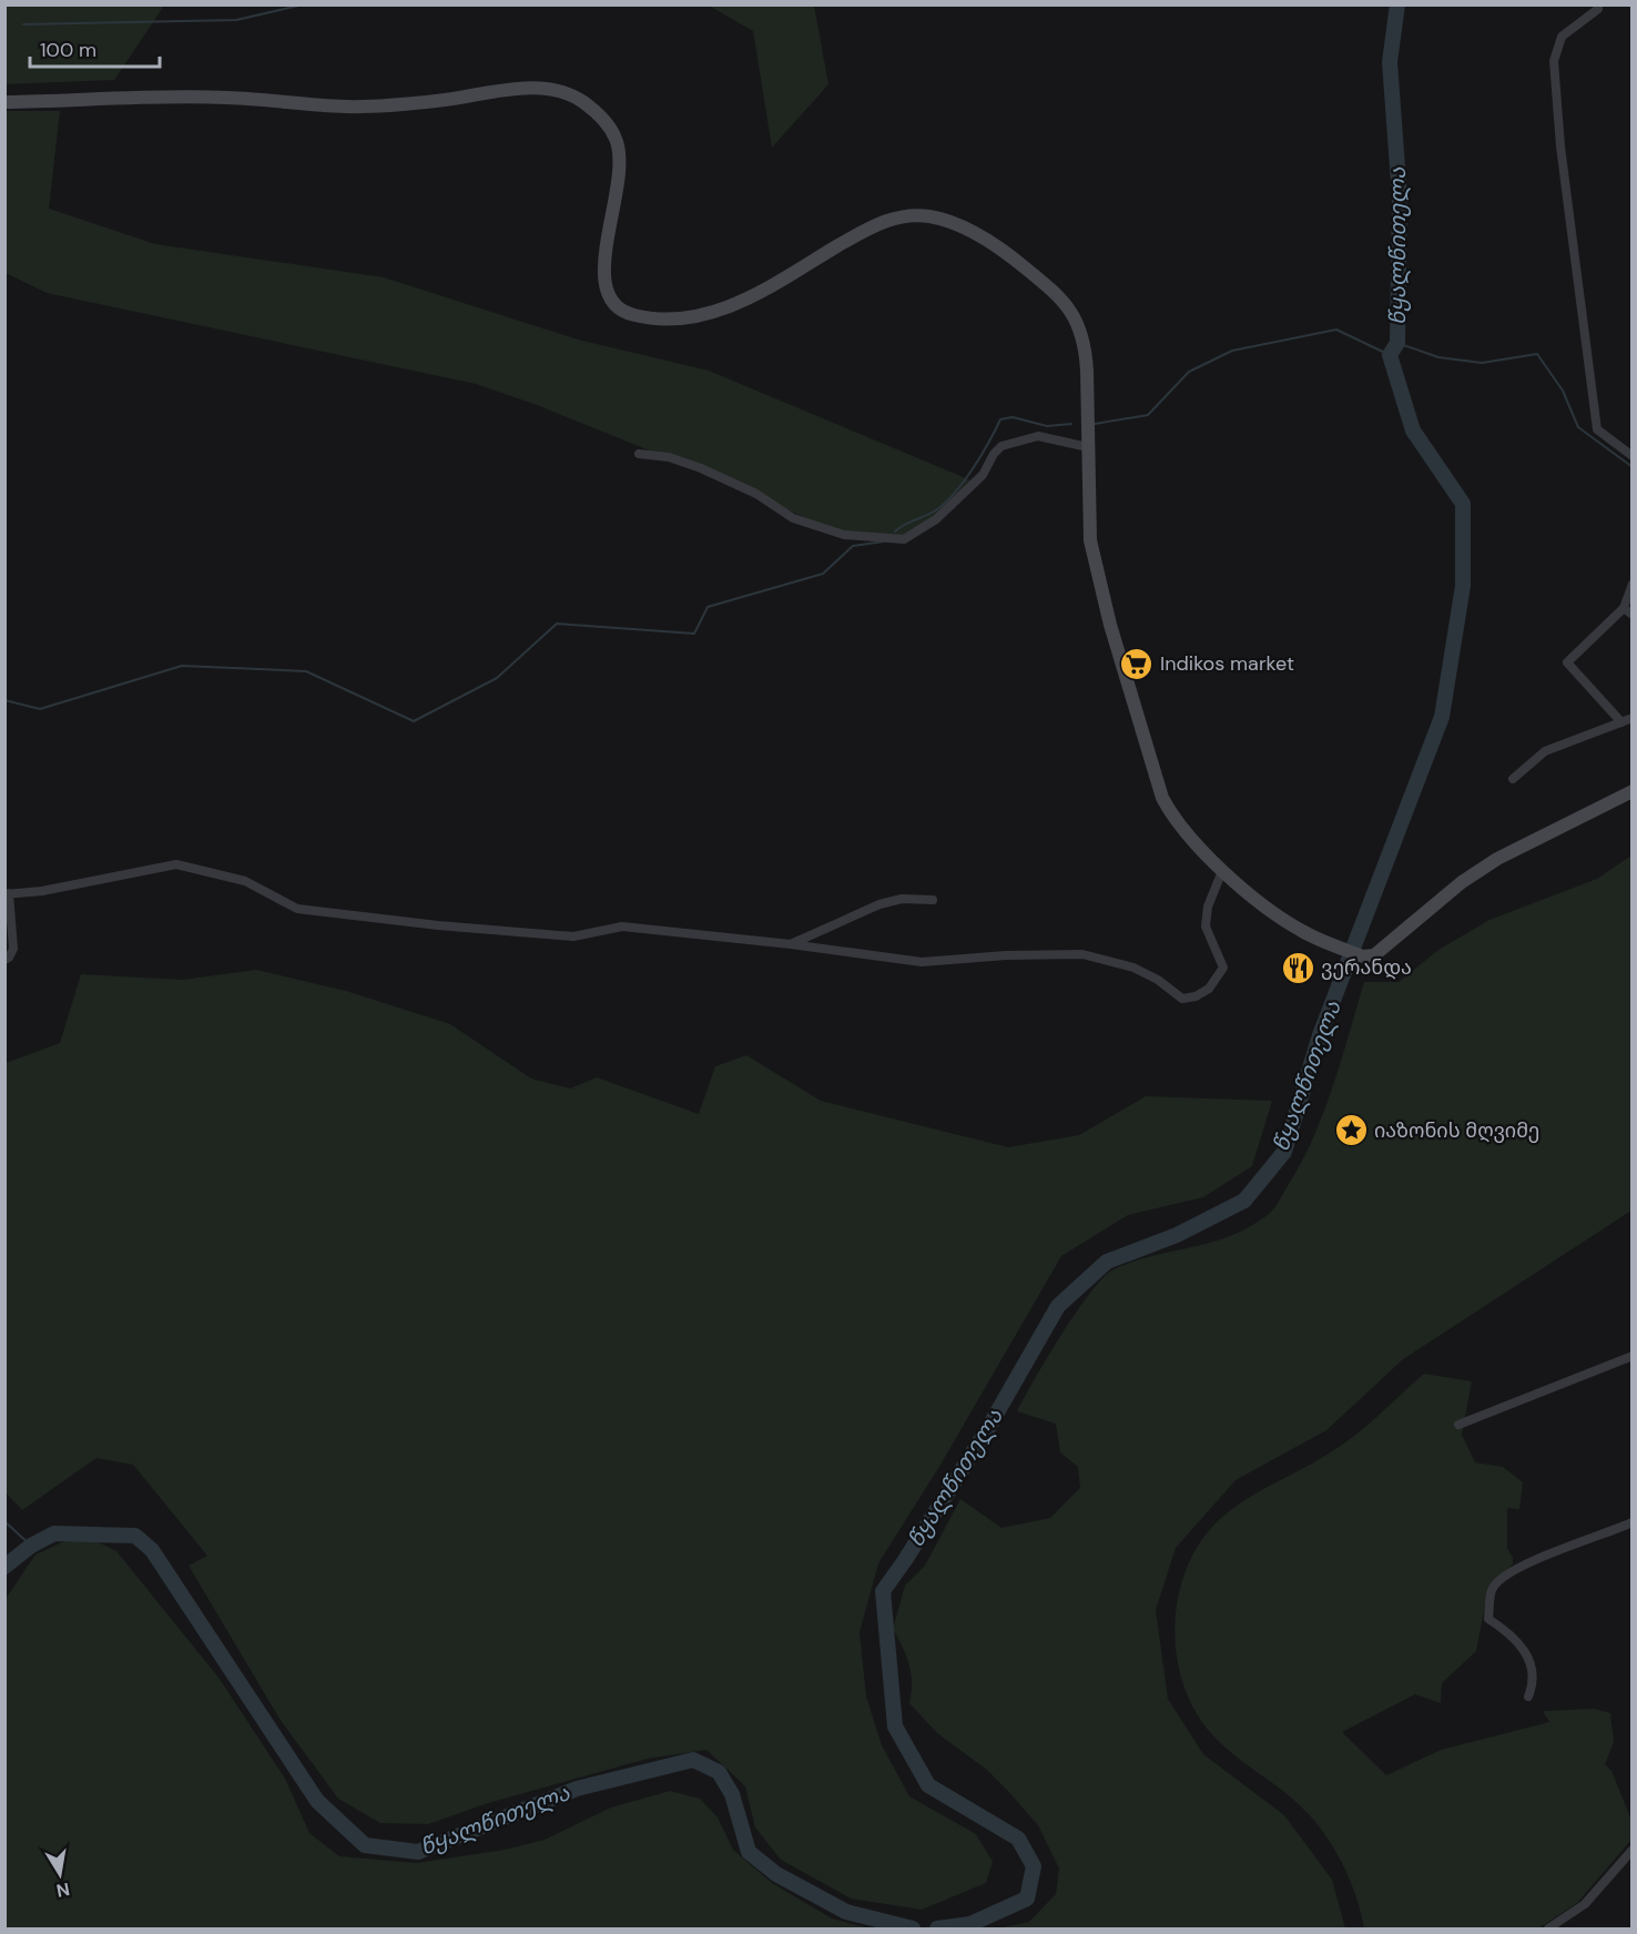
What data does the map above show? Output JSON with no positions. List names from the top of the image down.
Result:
{
  "water": ["წყალწითელა"],
  "places": {
    "supermarket": ["Indikos market"],
    "restaurant": ["ვერანდა"],
    "place": ["იაზონის მღვიმე"]
  },
  "scale_bar": "100 m",
  "north": "bottom"
}
